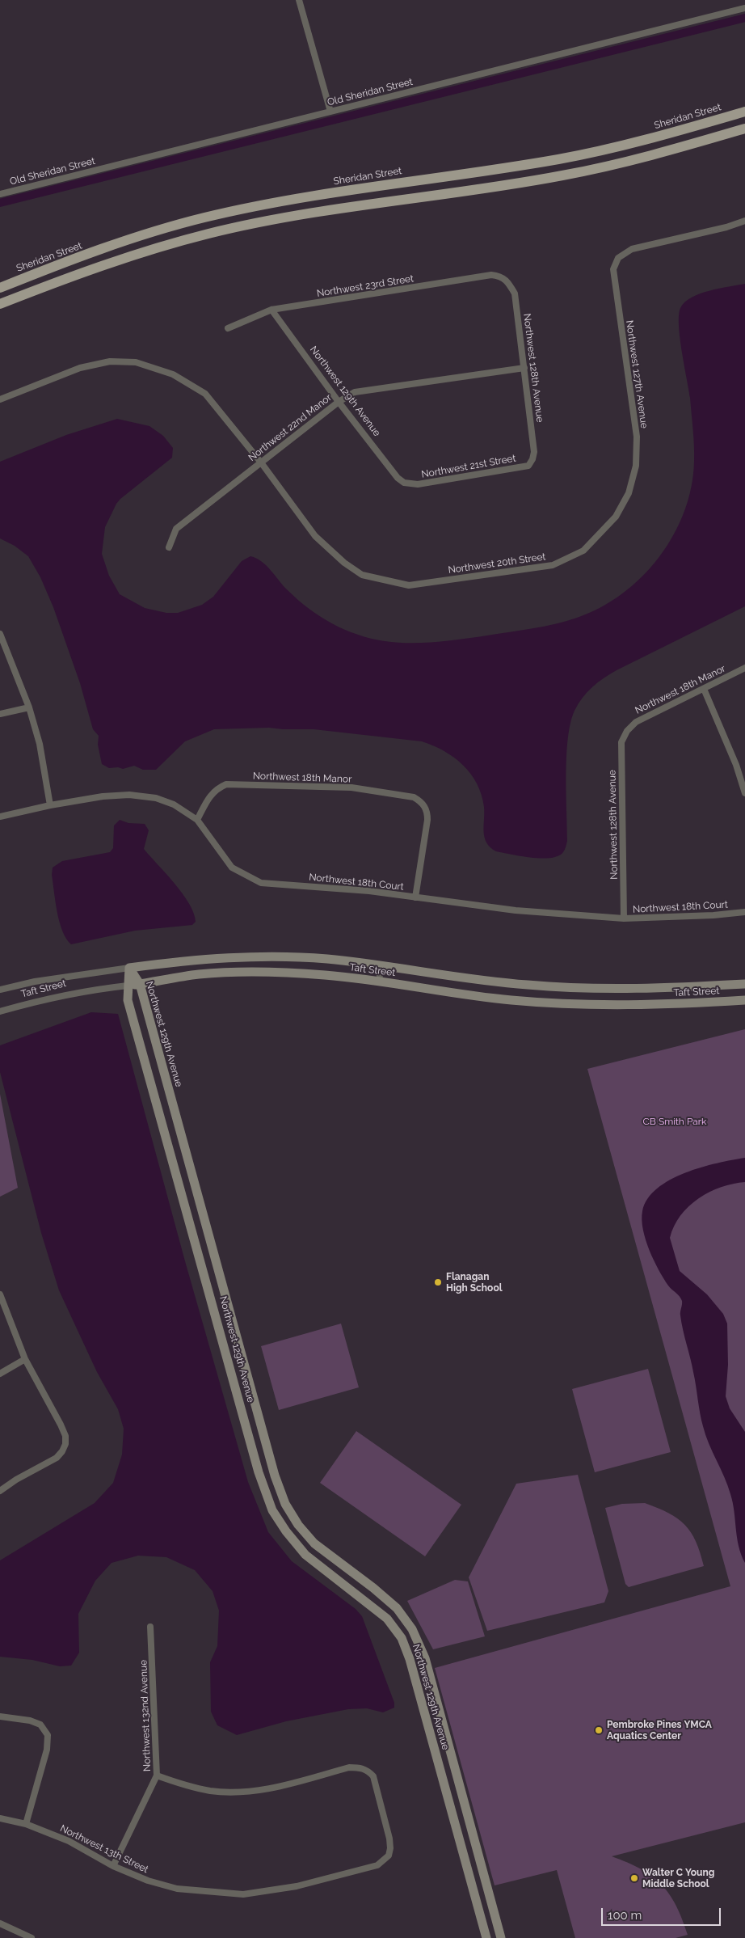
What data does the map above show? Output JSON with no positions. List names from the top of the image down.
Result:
{
  "streets": {
    "main road": ["Sheridan Street"],
    "street": [
      "Old Sheridan Street",
      "Northwest 23rd Street",
      "Northwest 128th Avenue",
      "Northwest 127th Avenue",
      "Northwest 129th Avenue",
      "Northwest 22nd Manor",
      "Northwest 21st Street",
      "Northwest 20th Street",
      "Northwest 18th Manor",
      "Northwest 18th Court",
      "Taft Street",
      "Northwest 132nd Avenue",
      "Northwest 13th Street"
    ]
  },
  "crossings": [
    ["Northwest 23rd Street", "Northwest 128th Avenue"],
    ["Northwest 23rd Street", "Northwest 129th Avenue"],
    ["Northwest 128th Avenue", "Northwest 22nd Manor"],
    ["Northwest 128th Avenue", "Northwest 21st Street"],
    ["Northwest 128th Avenue", "Northwest 18th Manor"],
    ["Northwest 128th Avenue", "Northwest 18th Court"],
    ["Northwest 127th Avenue", "Northwest 20th Street"],
    ["Northwest 129th Avenue", "Northwest 22nd Manor"],
    ["Northwest 129th Avenue", "Northwest 21st Street"],
    ["Northwest 129th Avenue", "Taft Street"],
    ["Northwest 22nd Manor", "Northwest 20th Street"],
    ["Northwest 18th Manor", "Northwest 18th Court"],
    ["Northwest 132nd Avenue", "Northwest 13th Street"]
  ],
  "parks": ["CB Smith Park"],
  "places": ["Flanagan High School", "Pembroke Pines YMCA Aquatics Center", "Walter C Young Middle School"],
  "scale_bar": "100 m"
}
